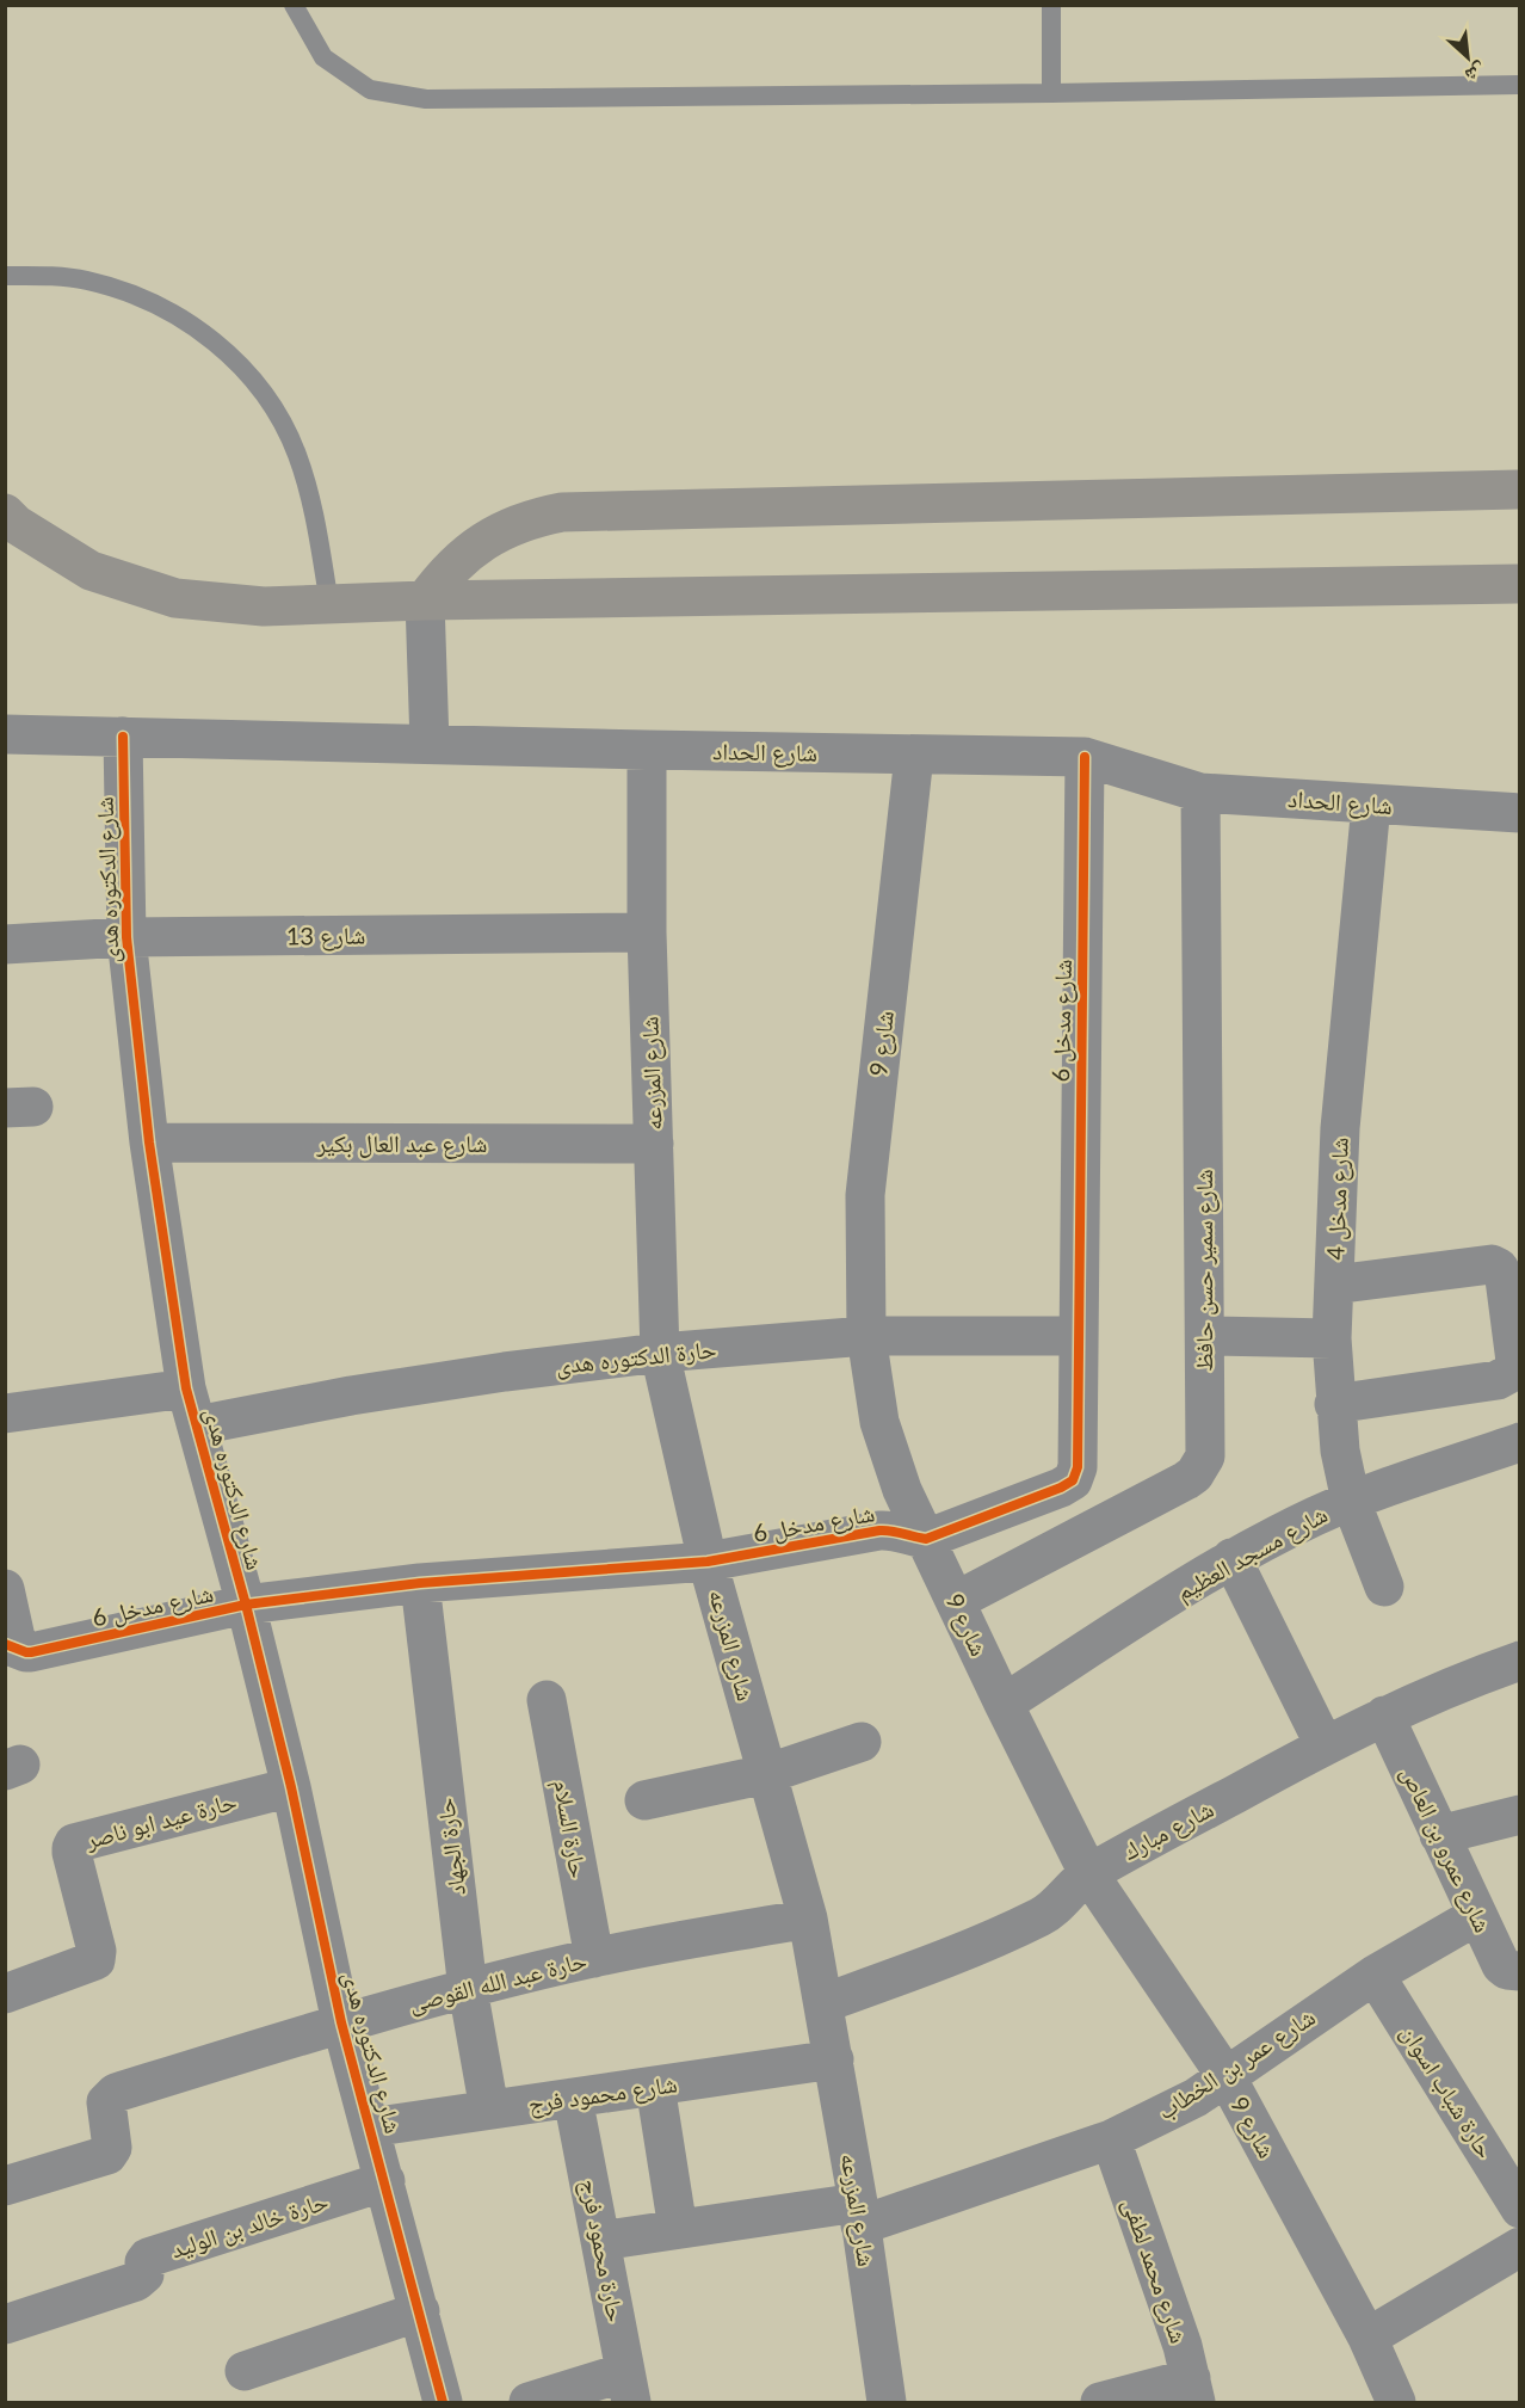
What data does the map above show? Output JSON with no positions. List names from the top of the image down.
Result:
{
  "streets": {
    "street": [
      "شارع الحداد",
      "شارع الدكتوره هدى",
      "شارع 13",
      "شارع مدخل 6",
      "شارع 9",
      "شارع المزرعه",
      "شارع عبد العال بكير",
      "شارع مدخل 4",
      "شارع سمير حسن حافظ",
      "حارة الدكتوره هدى",
      "شارع مسجد العظيم",
      "حارة عيد ابو ناصر",
      "حارة السلام",
      "شارع مبارك",
      "حارة الجهاد",
      "شارع عمرو بن العاص",
      "حارة عبد الله القوصى",
      "شارع عمر بن الخطاب",
      "حارة شباب اسوان",
      "شارع محمود فرج",
      "حارة خالد بن الوليد",
      "حارة محمود فرج",
      "شارع محمد لطفى"
    ]
  },
  "crossings": [
    ["شارع الحداد", "شارع الدكتوره هدى"],
    ["شارع الحداد", "شارع مدخل 6"],
    ["شارع الحداد", "شارع 9"],
    ["شارع الحداد", "شارع المزرعه"],
    ["شارع الحداد", "شارع مدخل 4"],
    ["شارع الحداد", "شارع سمير حسن حافظ"],
    ["شارع الدكتوره هدى", "شارع 13"],
    ["شارع الدكتوره هدى", "شارع مدخل 6"],
    ["شارع الدكتوره هدى", "شارع عبد العال بكير"],
    ["شارع الدكتوره هدى", "حارة الدكتوره هدى"],
    ["شارع الدكتوره هدى", "حارة عيد ابو ناصر"],
    ["شارع الدكتوره هدى", "حارة عبد الله القوصى"],
    ["شارع الدكتوره هدى", "شارع محمود فرج"],
    ["شارع الدكتوره هدى", "حارة خالد بن الوليد"],
    ["شارع 13", "شارع المزرعه"],
    ["شارع مدخل 6", "شارع 9"],
    ["شارع مدخل 6", "شارع المزرعه"],
    ["شارع مدخل 6", "حارة الدكتوره هدى"],
    ["شارع مدخل 6", "حارة الجهاد"],
    ["شارع 9", "شارع سمير حسن حافظ"],
    ["شارع 9", "حارة الدكتوره هدى"],
    ["شارع 9", "شارع مسجد العظيم"],
    ["شارع 9", "شارع مبارك"],
    ["شارع 9", "شارع عمر بن الخطاب"],
    ["شارع المزرعه", "شارع عبد العال بكير"],
    ["شارع المزرعه", "حارة الدكتوره هدى"],
    ["شارع المزرعه", "شارع مبارك"],
    ["شارع المزرعه", "حارة عبد الله القوصى"],
    ["شارع المزرعه", "شارع عمر بن الخطاب"],
    ["شارع المزرعه", "شارع محمود فرج"],
    ["شارع مدخل 4", "شارع مسجد العظيم"],
    ["حارة السلام", "حارة عبد الله القوصى"],
    ["شارع مبارك", "شارع عمرو بن العاص"],
    ["حارة الجهاد", "حارة عبد الله القوصى"],
    ["حارة الجهاد", "شارع محمود فرج"],
    ["شارع عمرو بن العاص", "شارع عمر بن الخطاب"],
    ["شارع عمر بن الخطاب", "حارة شباب اسوان"],
    ["شارع عمر بن الخطاب", "حارة محمود فرج"],
    ["شارع عمر بن الخطاب", "شارع محمد لطفى"],
    ["شارع محمود فرج", "حارة محمود فرج"]
  ],
  "north": "bottom right"
}
